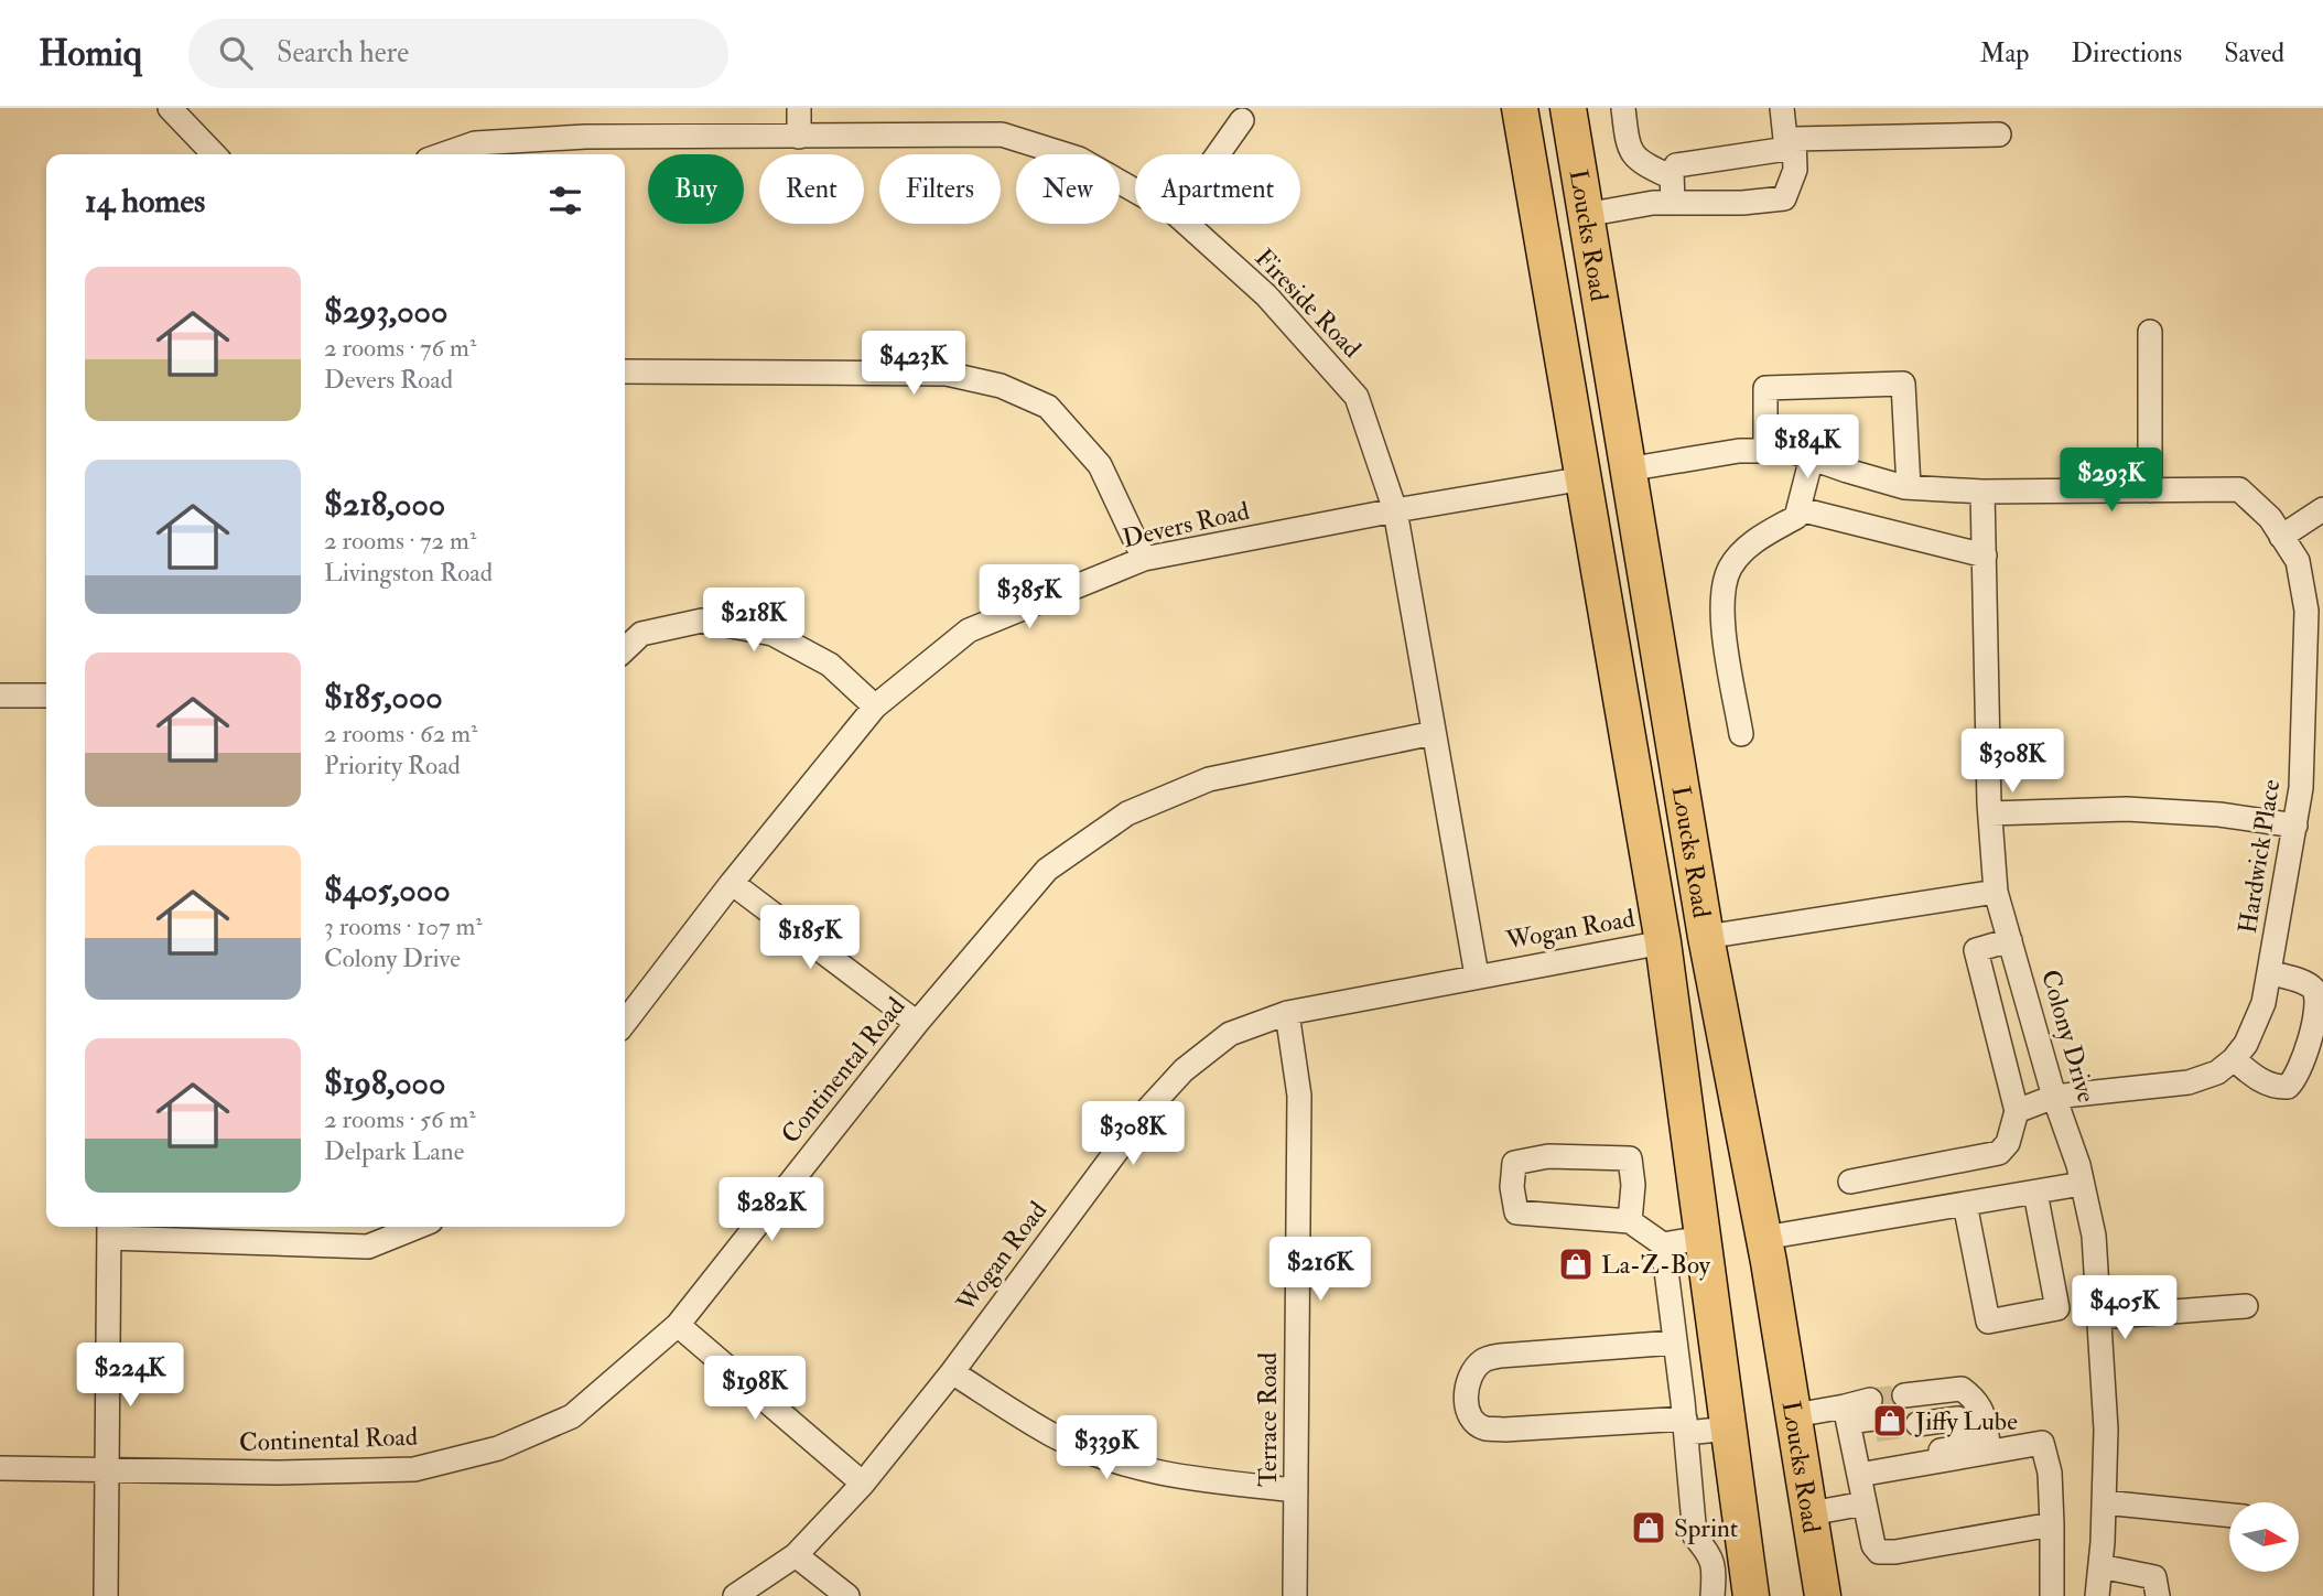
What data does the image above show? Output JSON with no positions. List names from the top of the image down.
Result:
{
  "streets": {
    "highway": ["Loucks Road"],
    "street": [
      "Fireside Road",
      "Devers Road",
      "Hardwick Place",
      "Wogan Road",
      "Colony Drive",
      "Continental Road",
      "Terrace Road"
    ]
  },
  "crossings": [
    ["Loucks Road", "Devers Road"],
    ["Loucks Road", "Wogan Road"],
    ["Fireside Road", "Devers Road"],
    ["Fireside Road", "Wogan Road"],
    ["Fireside Road", "Continental Road"],
    ["Hardwick Place", "Colony Drive"],
    ["Wogan Road", "Terrace Road"]
  ],
  "places": {
    "shop": ["La-Z-Boy", "Jiffy Lube", "Sprint"]
  },
  "north": "right",
  "page": {
    "header": "Homiq",
    "search": "Search here",
    "nav": ["Map", "Directions", "Saved"],
    "chip": [
      "Buy",
      "Rent",
      "Filters",
      "New",
      "Apartment"
    ],
    "heading": "14 homes",
    "list": [
      {
        "name": "$293,000",
        "note": "2 rooms · 76 m² · Devers Road"
      },
      {
        "name": "$218,000",
        "note": "2 rooms · 72 m² · Livingston Road"
      },
      {
        "name": "$185,000",
        "note": "2 rooms · 62 m² · Priority Road"
      },
      {
        "name": "$405,000",
        "note": "3 rooms · 107 m² · Colony Drive"
      },
      {
        "name": "$198,000",
        "note": "2 rooms · 56 m² · Delpark Lane"
      }
    ],
    "price": [
      "$423K",
      "$184K",
      "$293K",
      "$385K",
      "$218K",
      "$308K",
      "$185K",
      "$308K",
      "$282K",
      "$216K",
      "$405K",
      "$224K",
      "$198K",
      "$339K"
    ]
  }
}
